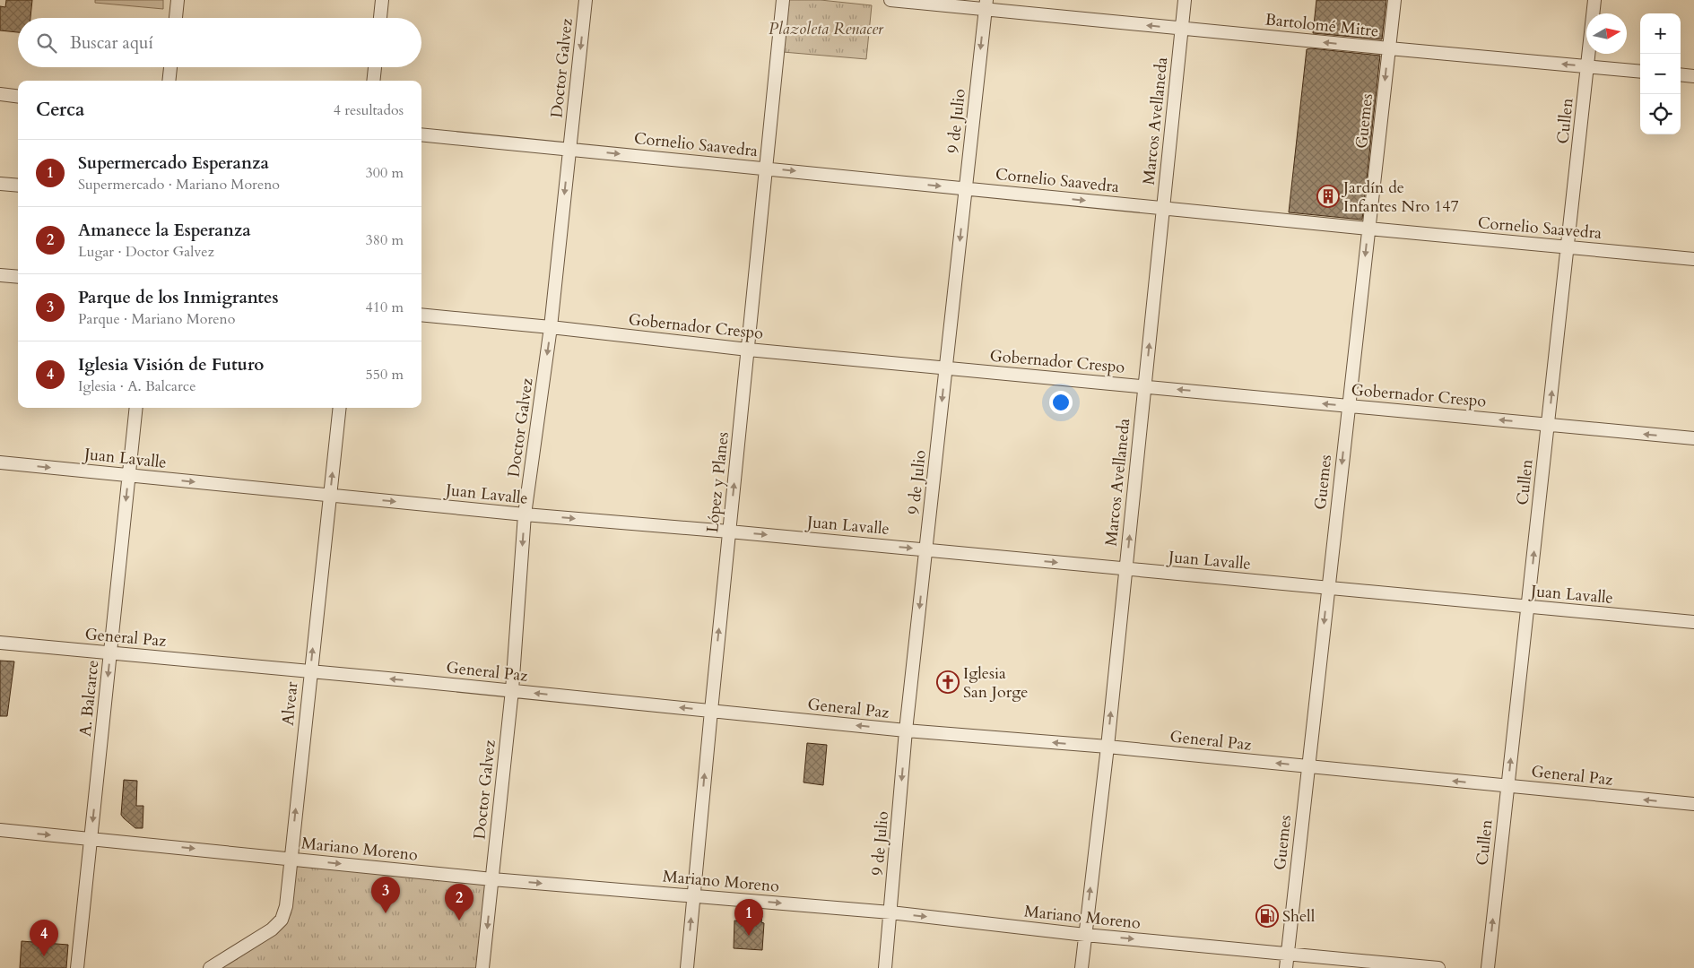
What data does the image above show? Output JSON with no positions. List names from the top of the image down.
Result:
{
  "streets": {
    "street": [
      "Bartolomé Mitre",
      "Doctor Galvez",
      "9 de Julio",
      "Marcos Avellaneda",
      "Guemes",
      "Cullen",
      "Cornelio Saavedra",
      "Gobernador Crespo",
      "Juan Lavalle",
      "López y Planes",
      "General Paz",
      "A. Balcarce",
      "Alvear",
      "Mariano Moreno"
    ]
  },
  "crossings": [
    ["Bartolomé Mitre", "9 de Julio"],
    ["Bartolomé Mitre", "Marcos Avellaneda"],
    ["Bartolomé Mitre", "Guemes"],
    ["Bartolomé Mitre", "Cullen"],
    ["Doctor Galvez", "Cornelio Saavedra"],
    ["Doctor Galvez", "Gobernador Crespo"],
    ["Doctor Galvez", "Juan Lavalle"],
    ["Doctor Galvez", "General Paz"],
    ["Doctor Galvez", "Mariano Moreno"],
    ["9 de Julio", "Cornelio Saavedra"],
    ["9 de Julio", "Gobernador Crespo"],
    ["9 de Julio", "Juan Lavalle"],
    ["9 de Julio", "General Paz"],
    ["9 de Julio", "Mariano Moreno"],
    ["Marcos Avellaneda", "Cornelio Saavedra"],
    ["Marcos Avellaneda", "Gobernador Crespo"],
    ["Marcos Avellaneda", "Juan Lavalle"],
    ["Marcos Avellaneda", "General Paz"],
    ["Marcos Avellaneda", "Mariano Moreno"],
    ["Guemes", "Cornelio Saavedra"],
    ["Guemes", "Gobernador Crespo"],
    ["Guemes", "Juan Lavalle"],
    ["Guemes", "General Paz"],
    ["Guemes", "Mariano Moreno"],
    ["Cullen", "Cornelio Saavedra"],
    ["Cullen", "Gobernador Crespo"],
    ["Cullen", "Juan Lavalle"],
    ["Cullen", "General Paz"],
    ["Cornelio Saavedra", "López y Planes"],
    ["Gobernador Crespo", "López y Planes"],
    ["Juan Lavalle", "López y Planes"],
    ["Juan Lavalle", "A. Balcarce"],
    ["Juan Lavalle", "Alvear"],
    ["López y Planes", "General Paz"],
    ["López y Planes", "Mariano Moreno"],
    ["General Paz", "A. Balcarce"],
    ["General Paz", "Alvear"],
    ["A. Balcarce", "Mariano Moreno"],
    ["Alvear", "Mariano Moreno"]
  ],
  "one_way": [
    "Bartolomé Mitre",
    "Doctor Galvez",
    "9 de Julio",
    "Marcos Avellaneda",
    "Guemes",
    "Cullen",
    "Cornelio Saavedra",
    "Gobernador Crespo",
    "Juan Lavalle",
    "López y Planes",
    "General Paz",
    "A. Balcarce",
    "Alvear",
    "Mariano Moreno"
  ],
  "parks": ["Plazoleta Renacer"],
  "places": {
    "building": ["Jardín de Infantes Nro 147"],
    "church": ["Iglesia San Jorge"],
    "fuel station": ["Shell"]
  },
  "north": "right",
  "page": {
    "map_buttons": ["+", "−"],
    "search": "Buscar aquí",
    "heading": ["Cerca", "4 resultados"],
    "list": [
      {
        "mark": "1",
        "name": "Supermercado Esperanza",
        "note": "Supermercado · Mariano Moreno",
        "value": "300 m"
      },
      {
        "mark": "2",
        "name": "Amanece la Esperanza",
        "note": "Lugar · Doctor Galvez",
        "value": "380 m"
      },
      {
        "mark": "3",
        "name": "Parque de los Inmigrantes",
        "note": "Parque · Mariano Moreno",
        "value": "410 m"
      },
      {
        "mark": "4",
        "name": "Iglesia Visión de Futuro",
        "note": "Iglesia · A. Balcarce",
        "value": "550 m"
      }
    ],
    "pins": [
      "3",
      "2",
      "1",
      "4"
    ]
  }
}
